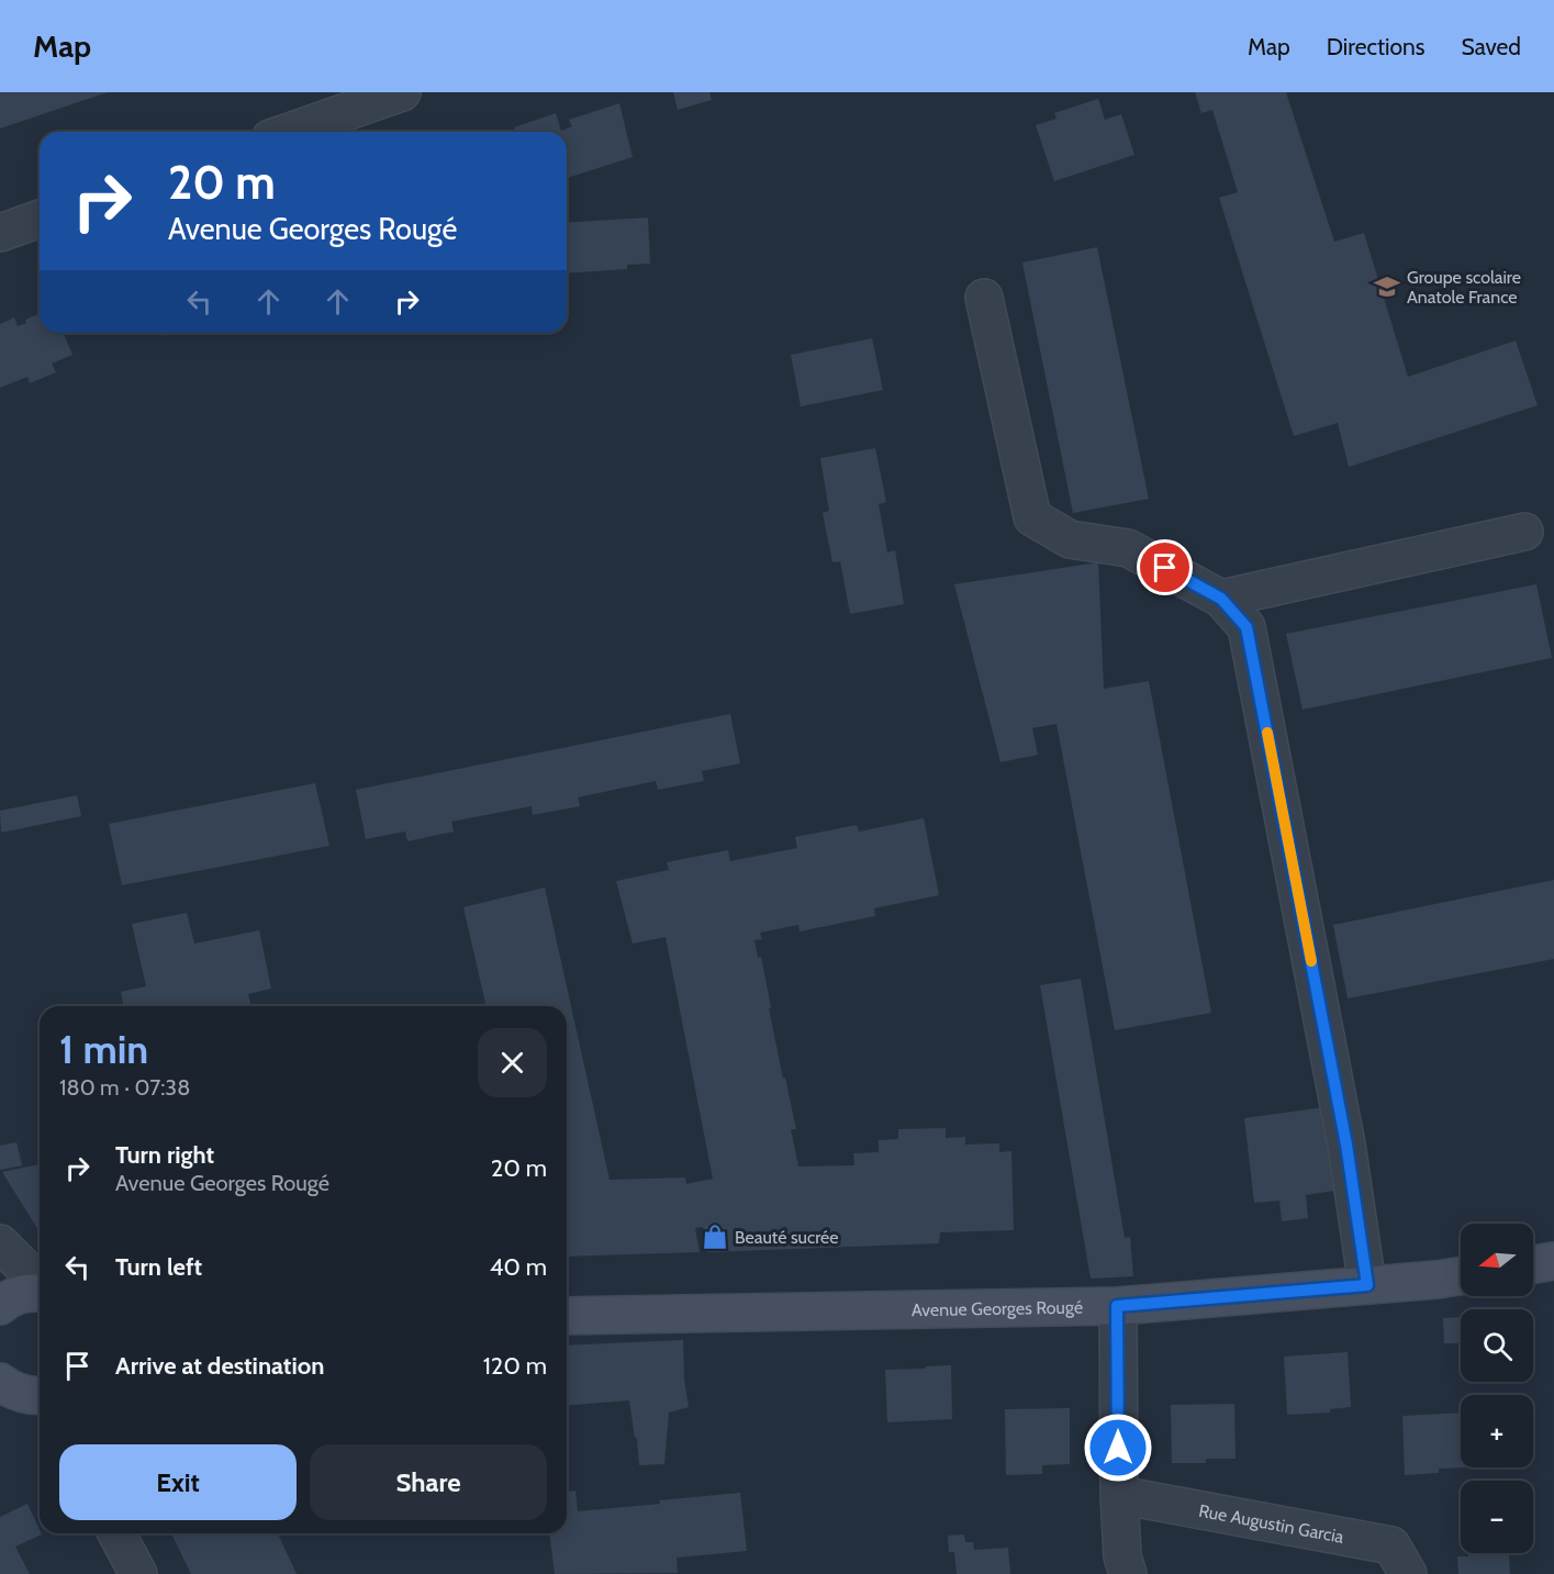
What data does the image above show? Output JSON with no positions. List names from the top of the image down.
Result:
{
  "streets": {
    "street": ["Avenue Georges Rougé", "Rue Augustin Garcia"]
  },
  "places": {
    "school or university": ["Groupe scolaire Anatole France"],
    "shop": ["Beauté sucrée"]
  },
  "north": "left",
  "page": {
    "header": "Map",
    "nav": ["Map", "Directions", "Saved"],
    "turn": ["20 m", "Avenue Georges Rougé"],
    "heading": ["1 min", "180 m · 07:38"],
    "list": [
      {
        "name": "Turn right",
        "note": "Avenue Georges Rougé",
        "value": "20 m"
      },
      {
        "name": "Turn left",
        "value": "40 m"
      },
      {
        "name": "Arrive at destination",
        "value": "120 m"
      }
    ],
    "map_buttons": ["+", "−"],
    "buttons": ["Exit", "Share"]
  }
}
